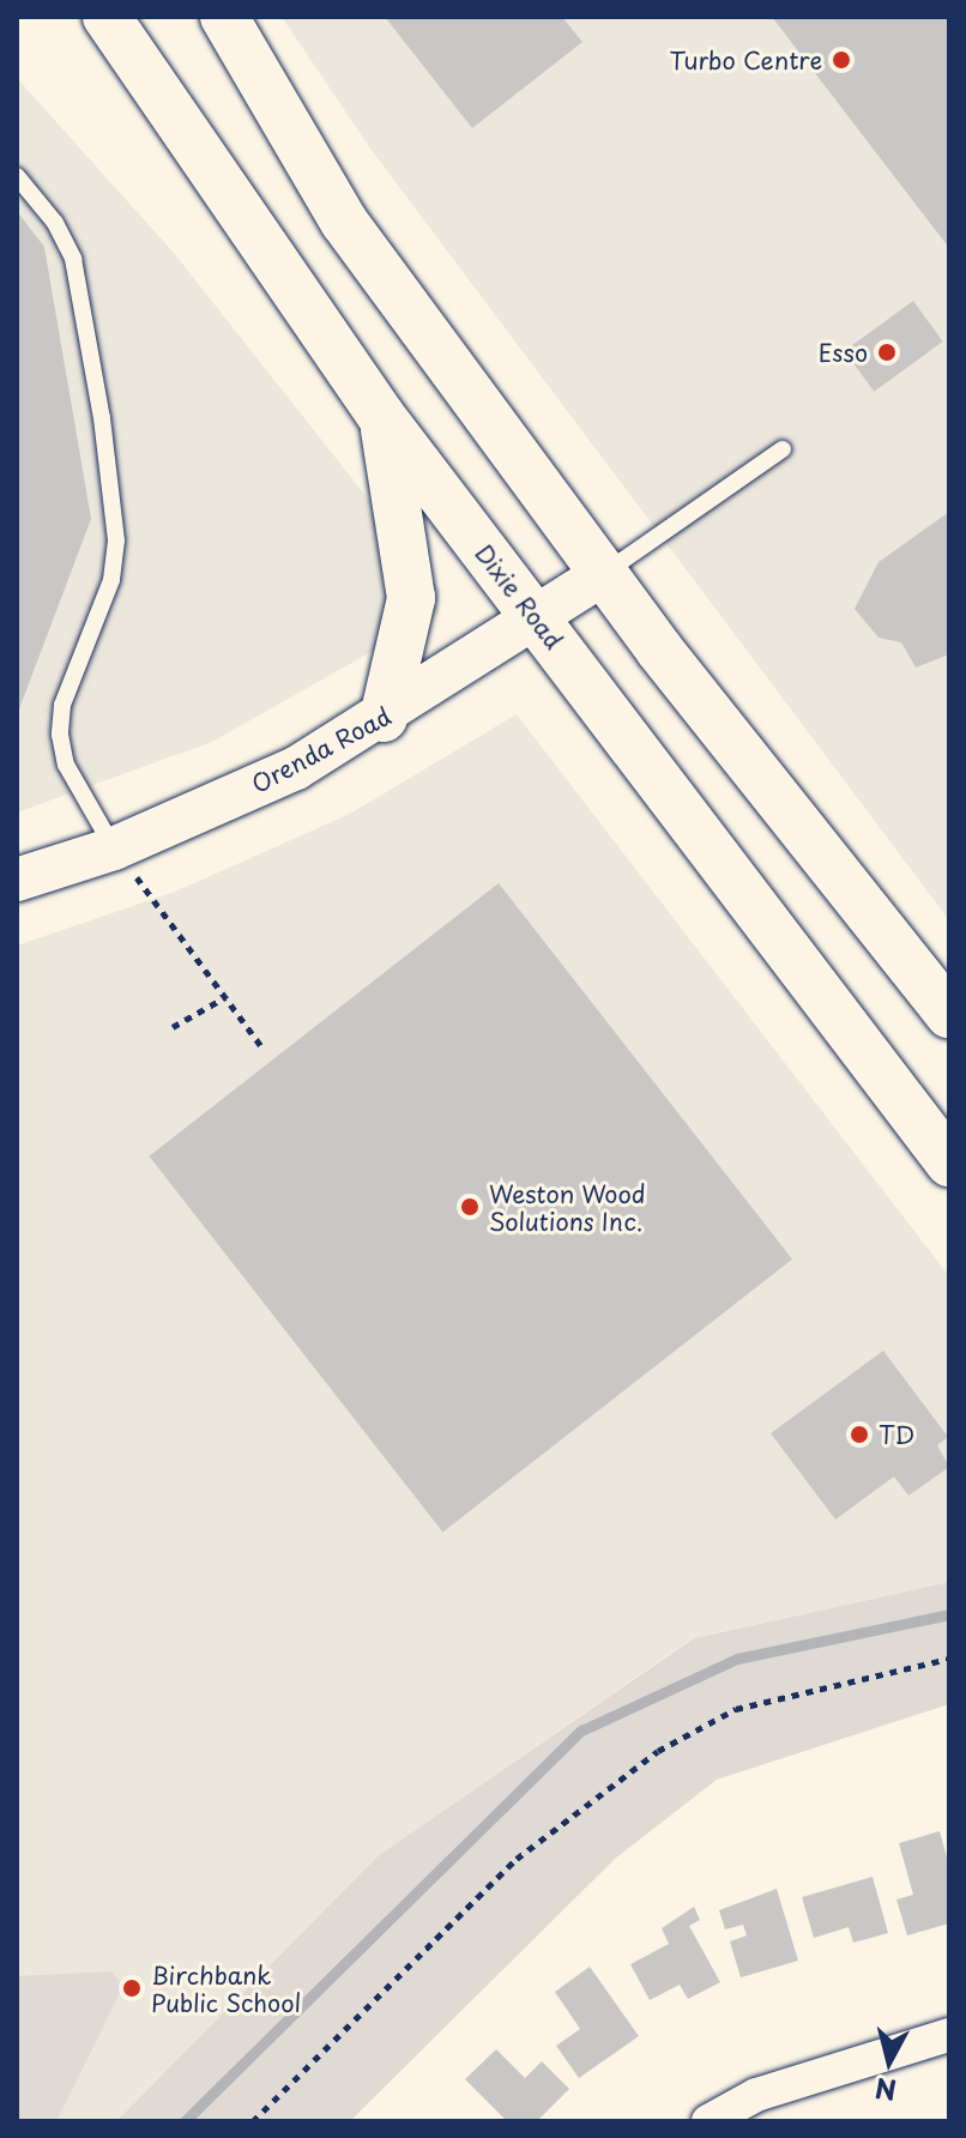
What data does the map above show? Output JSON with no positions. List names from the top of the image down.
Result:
{
  "streets": {
    "main road": ["Dixie Road"],
    "street": ["Orenda Road"]
  },
  "crossings": [
    ["Dixie Road", "Orenda Road"]
  ],
  "places": [
    "Turbo Centre",
    "Esso",
    "Weston Wood Solutions Inc.",
    "TD",
    "Birchbank Public School"
  ],
  "north": "bottom"
}
